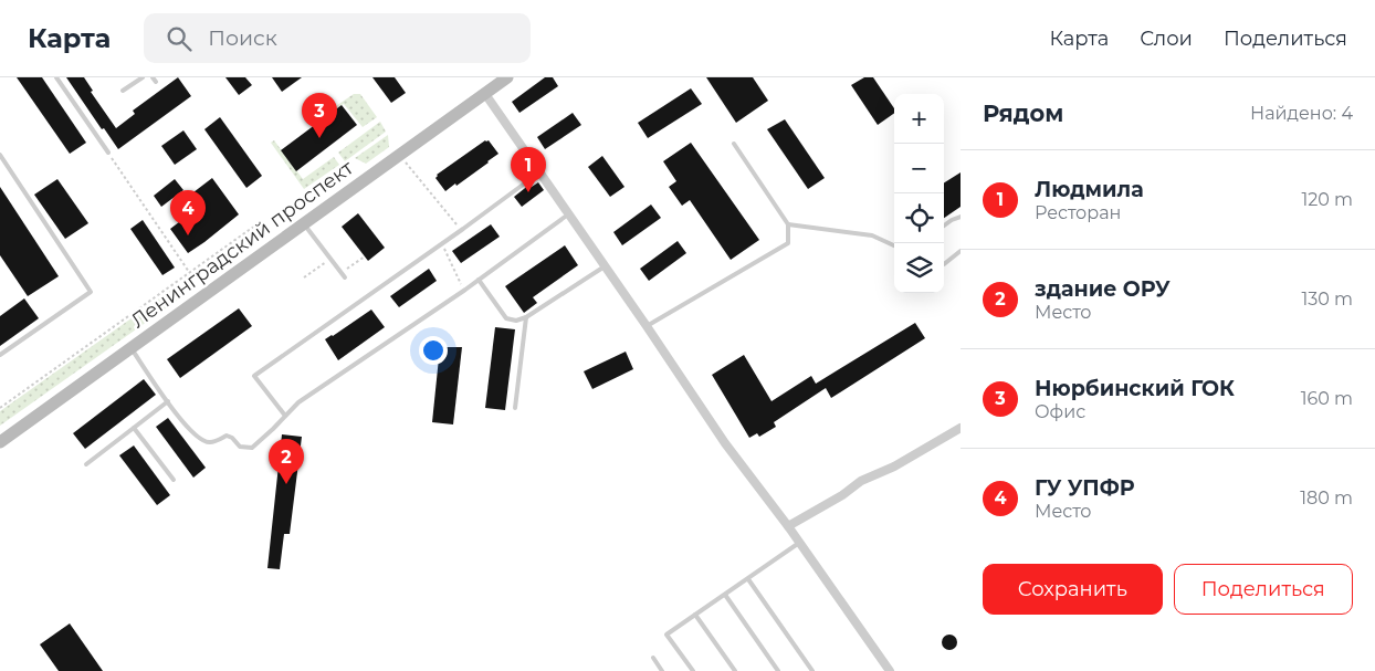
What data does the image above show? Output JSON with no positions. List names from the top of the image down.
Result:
{
  "streets": {
    "main road": ["Ленинградский проспект"]
  },
  "page": {
    "header": "Карта",
    "search": "Поиск",
    "nav": ["Карта", "Слои", "Поделиться"],
    "heading": ["Рядом", "Найдено: 4"],
    "pins": [
      "3",
      "1",
      "4",
      "2"
    ],
    "map_buttons": ["+", "−"],
    "list": [
      {
        "mark": "1",
        "name": "Людмила",
        "note": "Ресторан",
        "value": "120 m"
      },
      {
        "mark": "2",
        "name": "здание ОРУ",
        "note": "Место",
        "value": "130 m"
      },
      {
        "mark": "3",
        "name": "Нюрбинский ГОК",
        "note": "Офис",
        "value": "160 m"
      },
      {
        "mark": "4",
        "name": "ГУ УПФР",
        "note": "Место",
        "value": "180 m"
      }
    ],
    "buttons": ["Сохранить", "Поделиться"]
  }
}
